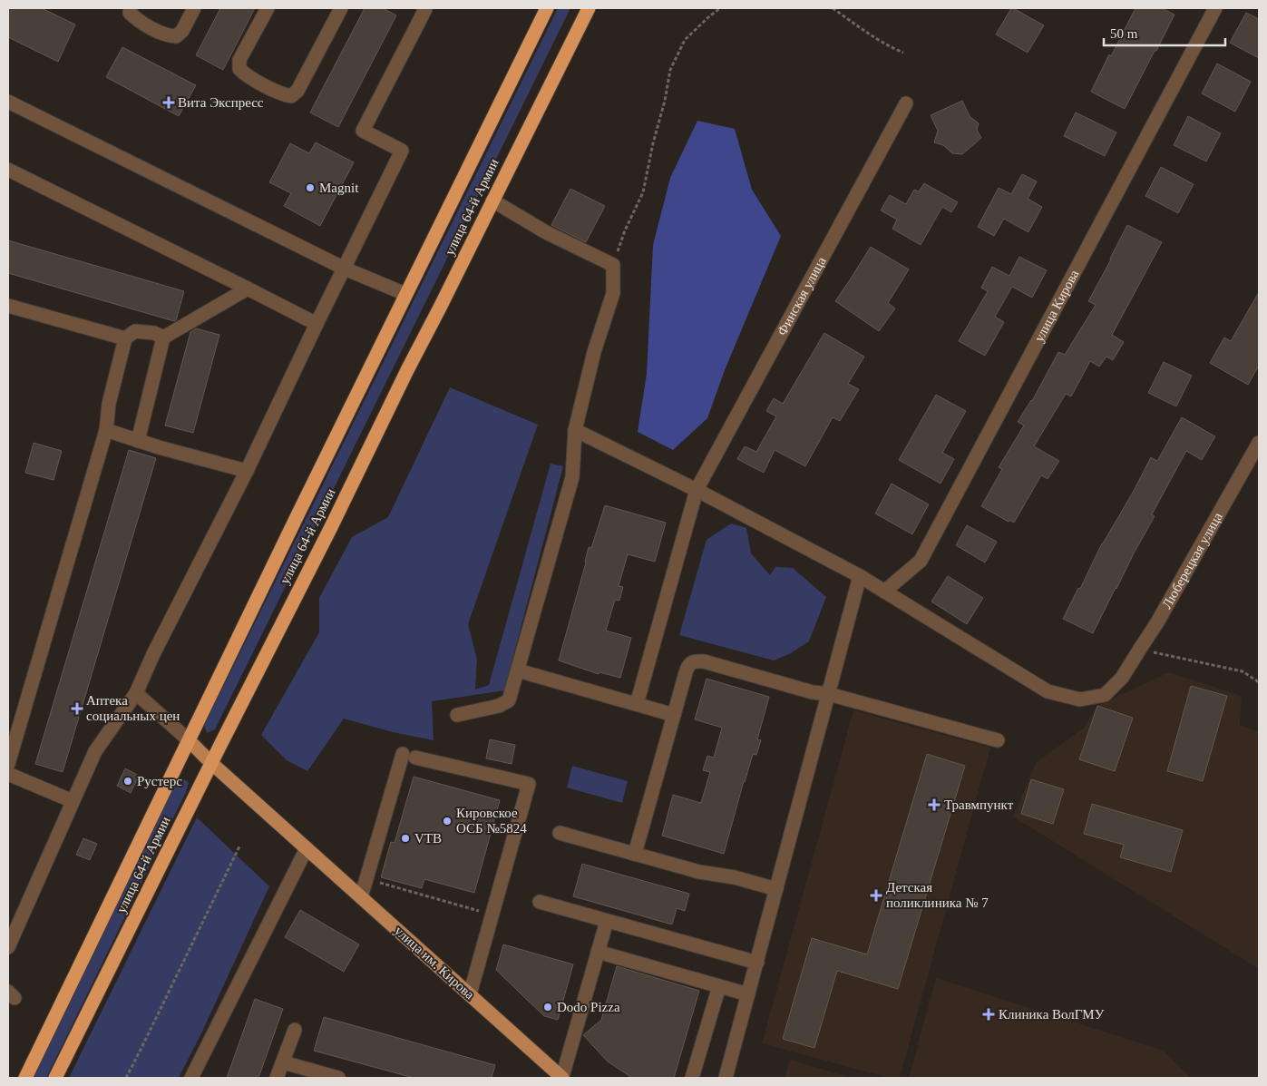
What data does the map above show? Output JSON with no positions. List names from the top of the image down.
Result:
{
  "streets": {
    "highway": ["улица 64-й Армии"],
    "main road": ["улица им. Кирова"],
    "street": ["Финская улица", "улица Кирова", "Люберецкая улица"]
  },
  "crossings": [
    ["улица 64-й Армии", "улица им. Кирова"],
    ["Финская улица", "Люберецкая улица"],
    ["улица Кирова", "Люберецкая улица"]
  ],
  "places": {
    "health": [
      "Вита Экспресс",
      "Аптека социальных цен",
      "Травмпункт",
      "Детская поликлиника № 7",
      "Клиника ВолГМУ"
    ],
    "other": [
      "Magnit",
      "Рустерс",
      "Кировское ОСБ №5824",
      "VTB",
      "Dodo Pizza"
    ]
  },
  "scale_bar": "50 m"
}
